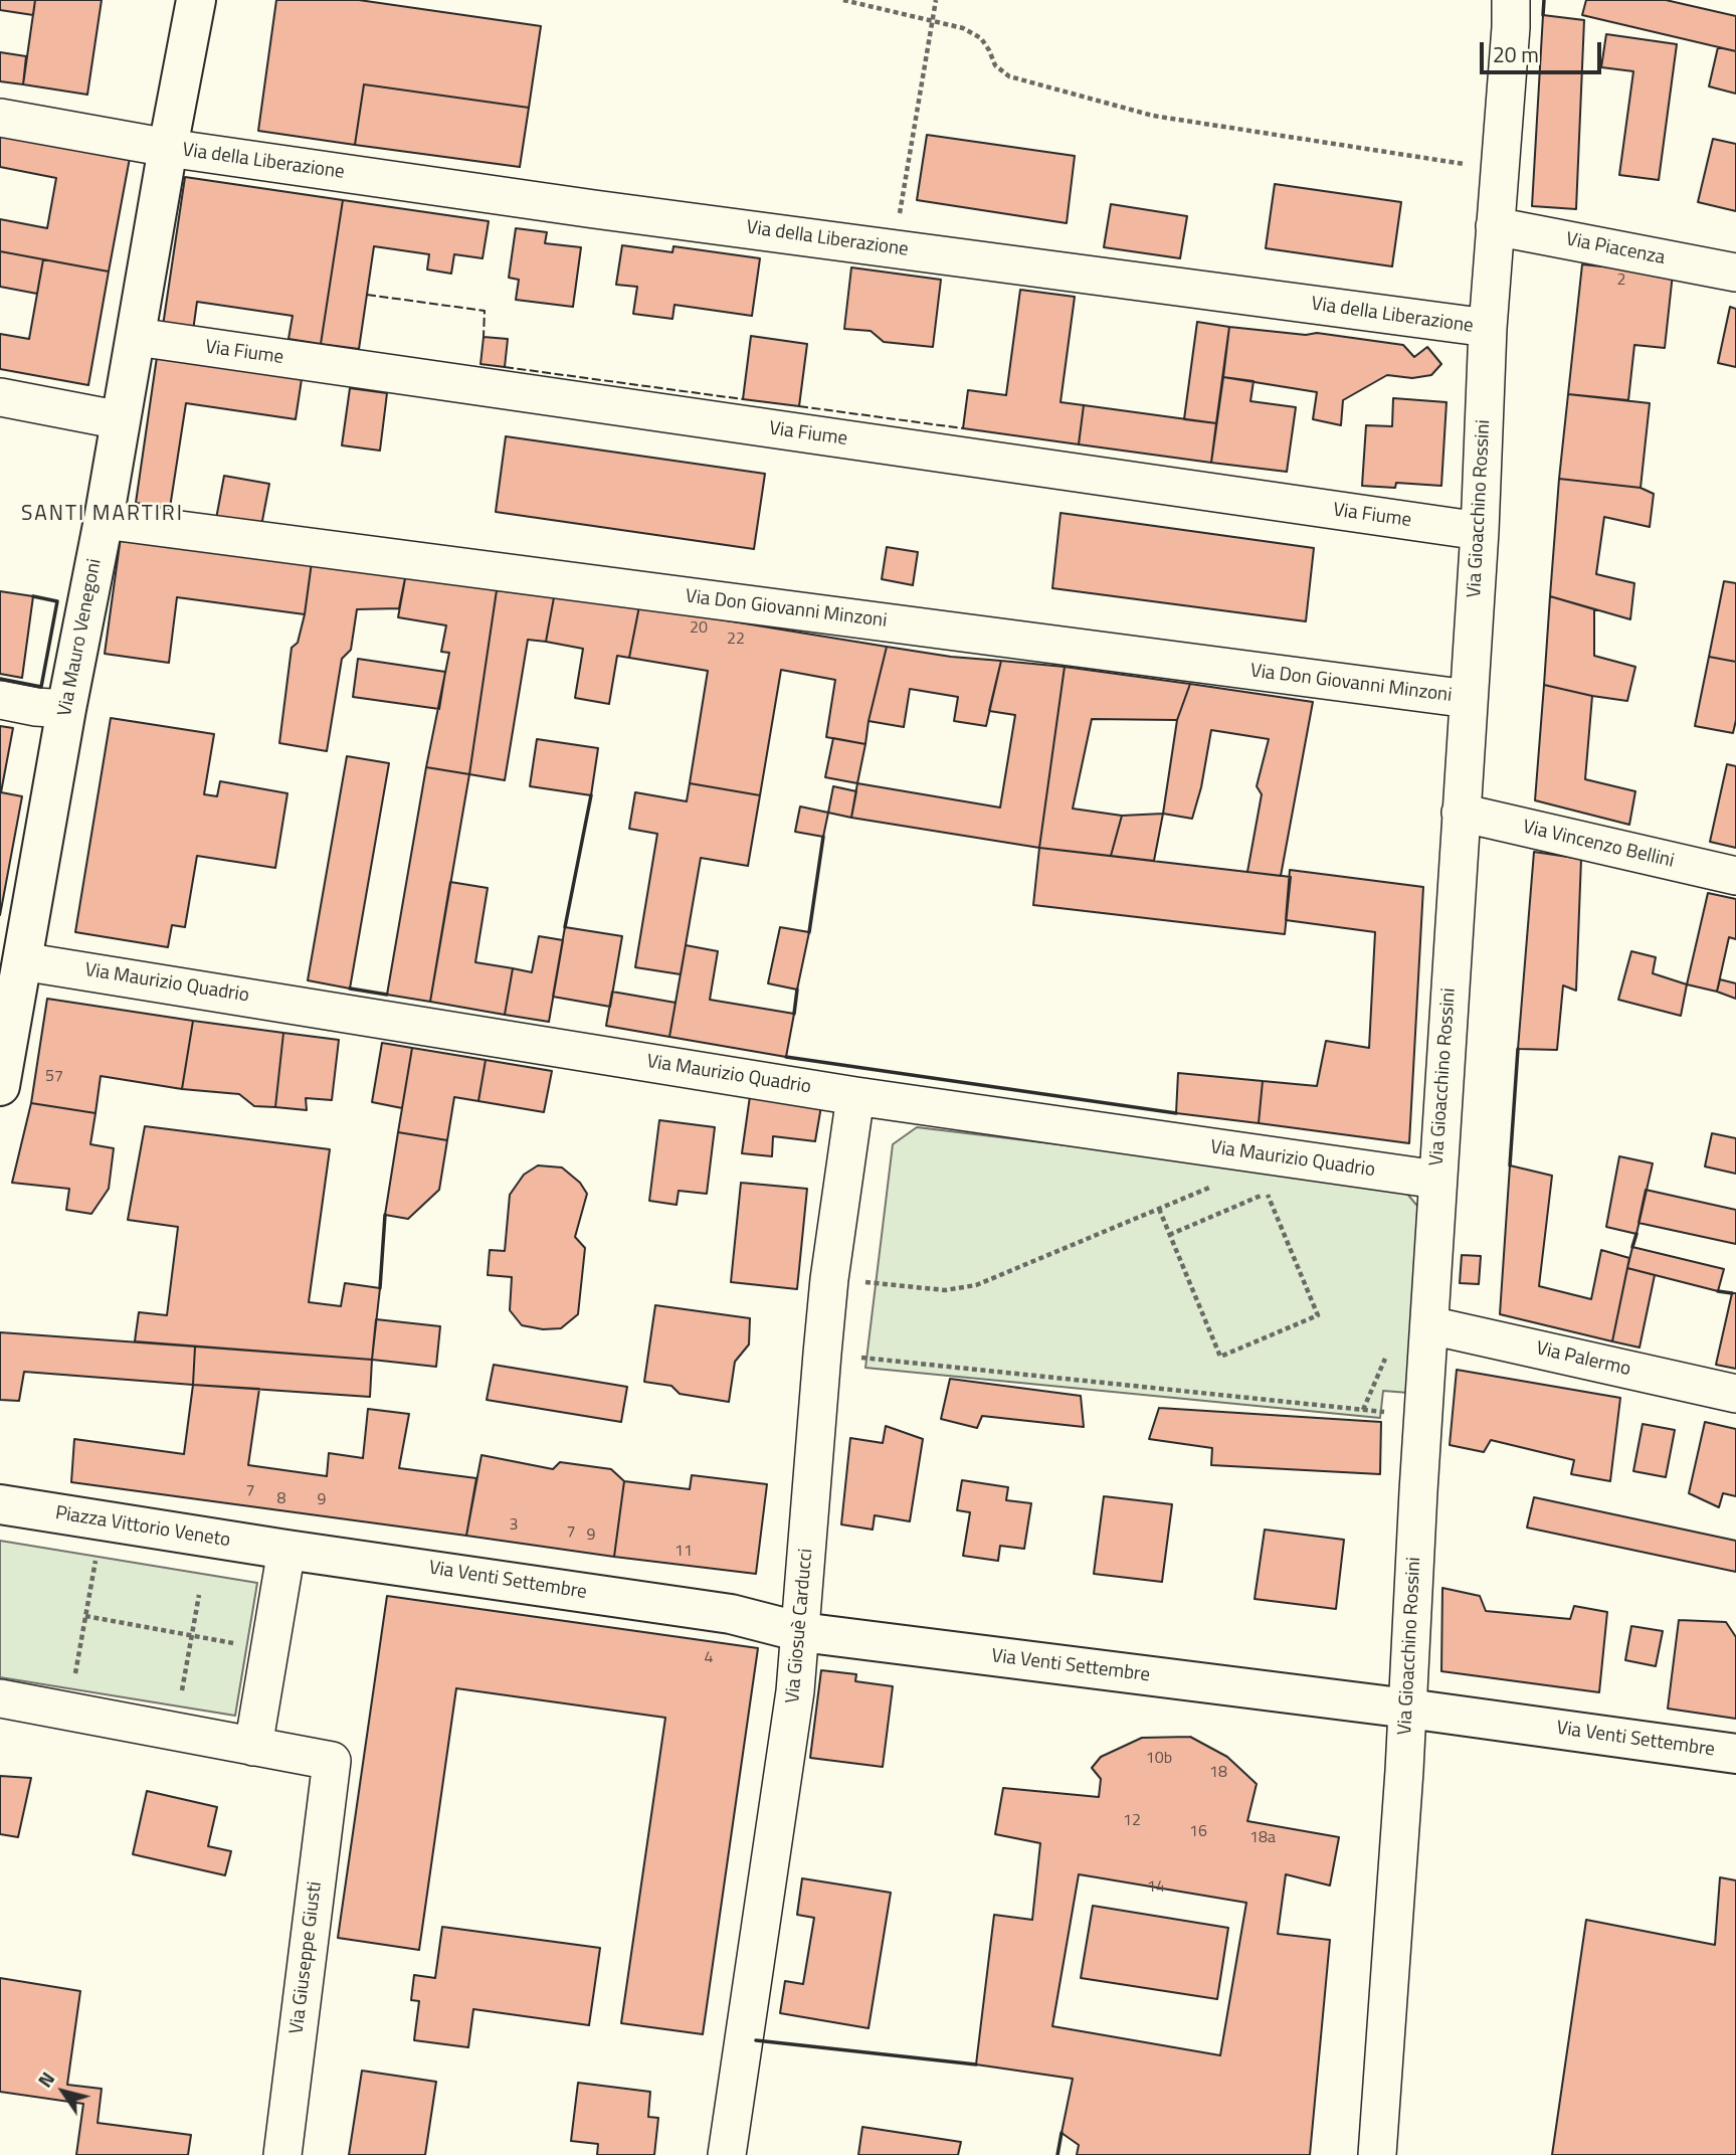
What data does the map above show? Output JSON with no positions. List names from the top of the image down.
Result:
{
  "streets": {
    "street": [
      "Via della Liberazione",
      "Via Piacenza",
      "Via Fiume",
      "Via Gioacchino Rossini",
      "Via Don Giovanni Minzoni",
      "Via Mauro Venegoni",
      "Via Vincenzo Bellini",
      "Via Maurizio Quadrio",
      "Via Palermo",
      "Piazza Vittorio Veneto",
      "Via Venti Settembre",
      "Via Giosuè Carducci",
      "Via Giuseppe Giusti"
    ]
  },
  "crossings": [
    ["Via della Liberazione", "Via Gioacchino Rossini"],
    ["Via della Liberazione", "Via Mauro Venegoni"],
    ["Via Piacenza", "Via Gioacchino Rossini"],
    ["Via Fiume", "Via Gioacchino Rossini"],
    ["Via Fiume", "Via Mauro Venegoni"],
    ["Via Gioacchino Rossini", "Via Don Giovanni Minzoni"],
    ["Via Gioacchino Rossini", "Via Vincenzo Bellini"],
    ["Via Gioacchino Rossini", "Via Maurizio Quadrio"],
    ["Via Gioacchino Rossini", "Via Palermo"],
    ["Via Gioacchino Rossini", "Via Venti Settembre"],
    ["Via Don Giovanni Minzoni", "Via Mauro Venegoni"],
    ["Via Mauro Venegoni", "Via Maurizio Quadrio"],
    ["Via Maurizio Quadrio", "Via Giosuè Carducci"],
    ["Piazza Vittorio Veneto", "Via Venti Settembre"],
    ["Via Venti Settembre", "Via Giosuè Carducci"]
  ],
  "districts": ["SANTI MARTIRI"],
  "house_numbers": [
    "2",
    "20",
    "22",
    "57",
    "7",
    "8",
    "9",
    "3",
    "7",
    "9",
    "11",
    "4",
    "10b",
    "18",
    "12",
    "16",
    "18a",
    "14"
  ],
  "scale_bar": "20 m",
  "north": "top left"
}
